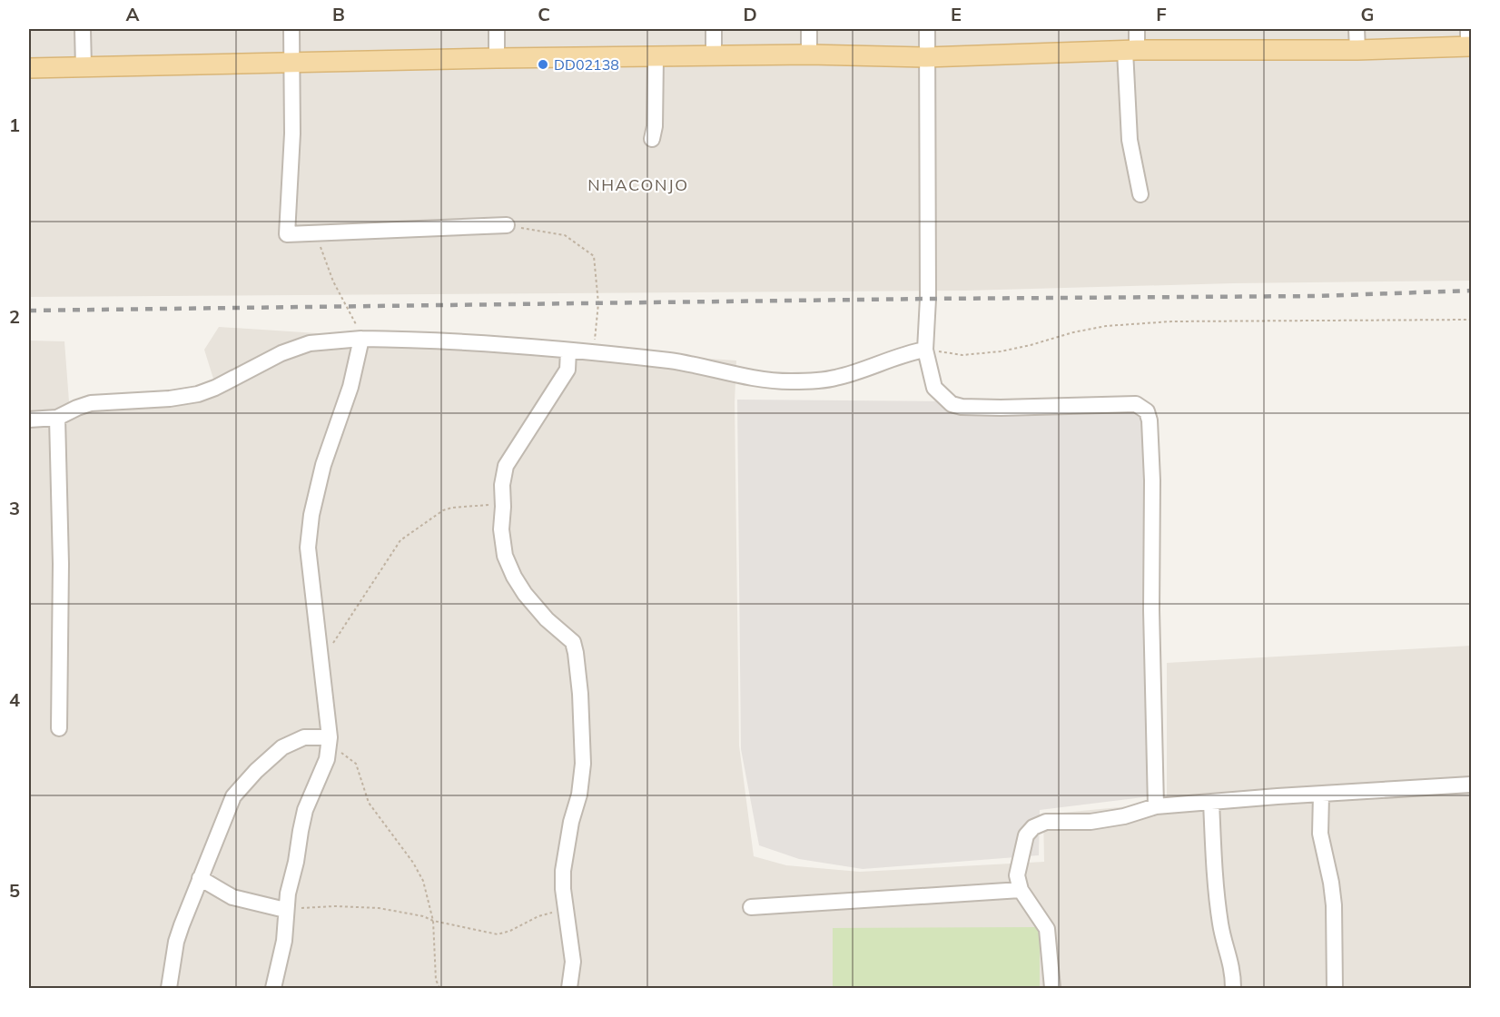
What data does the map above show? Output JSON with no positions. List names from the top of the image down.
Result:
{
  "districts": ["NHACONJO"],
  "places": ["DD02138"],
  "grid": {
    "columns": [
      "A",
      "B",
      "C",
      "D",
      "E",
      "F",
      "G"
    ],
    "rows": [
      "1",
      "2",
      "3",
      "4",
      "5"
    ]
  }
}
